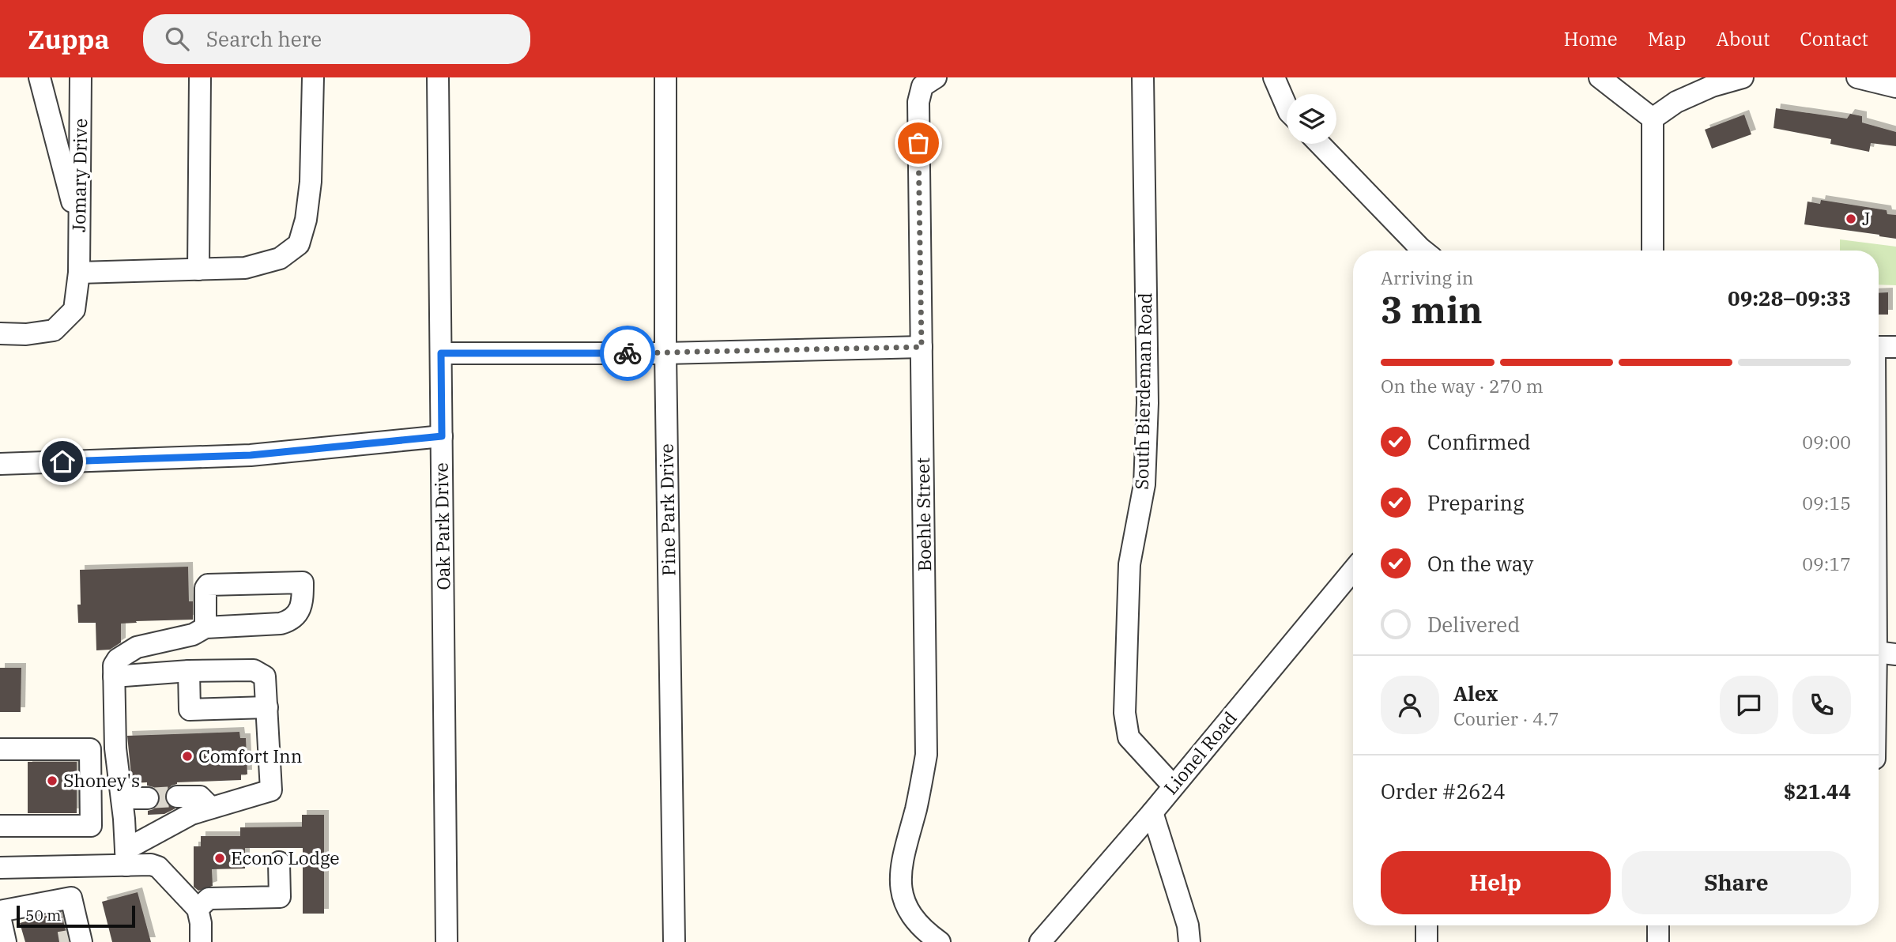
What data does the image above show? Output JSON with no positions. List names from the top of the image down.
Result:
{
  "streets": {
    "street": [
      "Jomary Drive",
      "South Bierdeman Road",
      "Pine Park Drive",
      "Boehle Street",
      "Oak Park Drive",
      "Lionel Road"
    ]
  },
  "crossings": [
    ["South Bierdeman Road", "Lionel Road"]
  ],
  "places": [
    "J",
    "Comfort Inn",
    "Shoney's",
    "Econo Lodge"
  ],
  "scale_bar": "50 m",
  "page": {
    "header": "Zuppa",
    "search": "Search here",
    "nav": [
      "Home",
      "Map",
      "About",
      "Contact"
    ],
    "heading": ["3 min", "Arriving in", "09:28–09:33"],
    "panel": [
      "Alex",
      "Courier · 4.7",
      "Order #2624",
      "$21.44"
    ],
    "bar": "On the way · 270 m",
    "list": [
      ["Confirmed", "09:00"],
      ["Preparing", "09:15"],
      ["On the way", "09:17"],
      "Delivered"
    ],
    "buttons": ["Help", "Share"],
    "scale": "50 m"
  }
}
